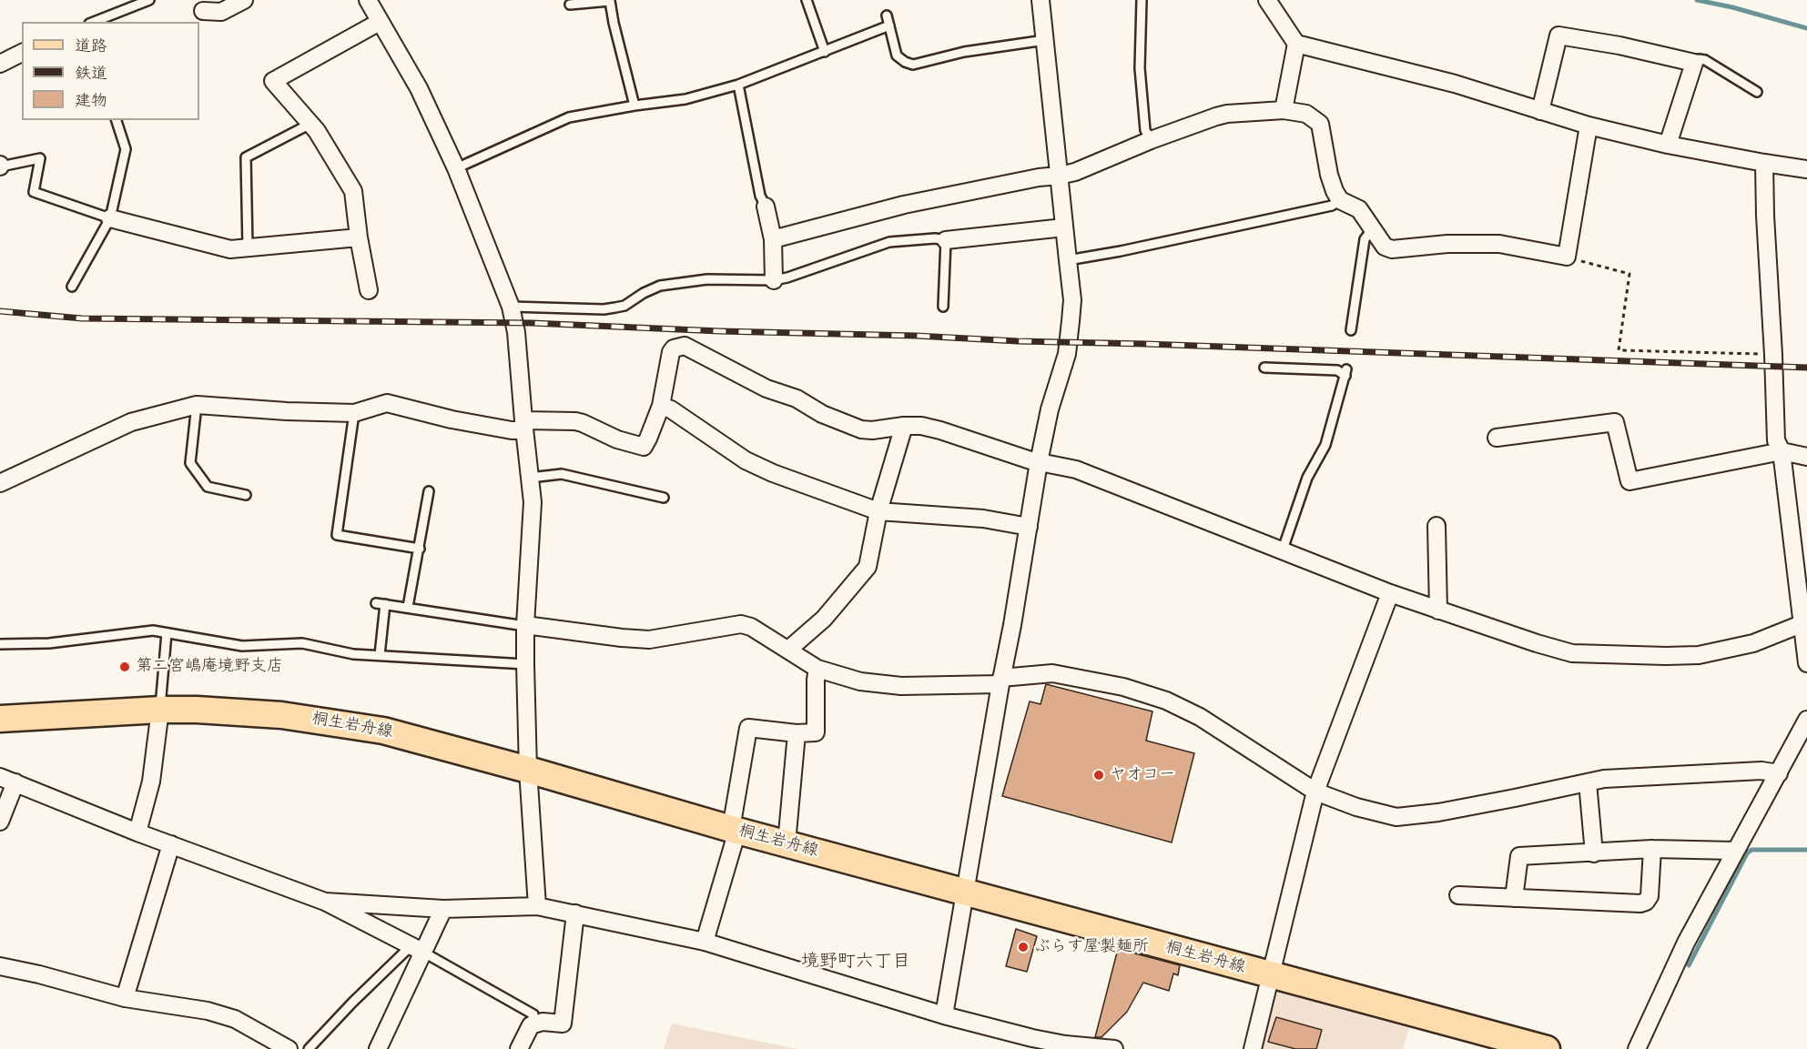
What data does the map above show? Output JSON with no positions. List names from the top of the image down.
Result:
{
  "streets": {
    "main road": ["桐生岩舟線"]
  },
  "districts": ["境野町六丁目"],
  "places": ["第二宮嶋庵境野支店", "ヤオコー", "ぶらす屋製麺所"],
  "legend": ["道路", "鉄道", "建物"]
}
